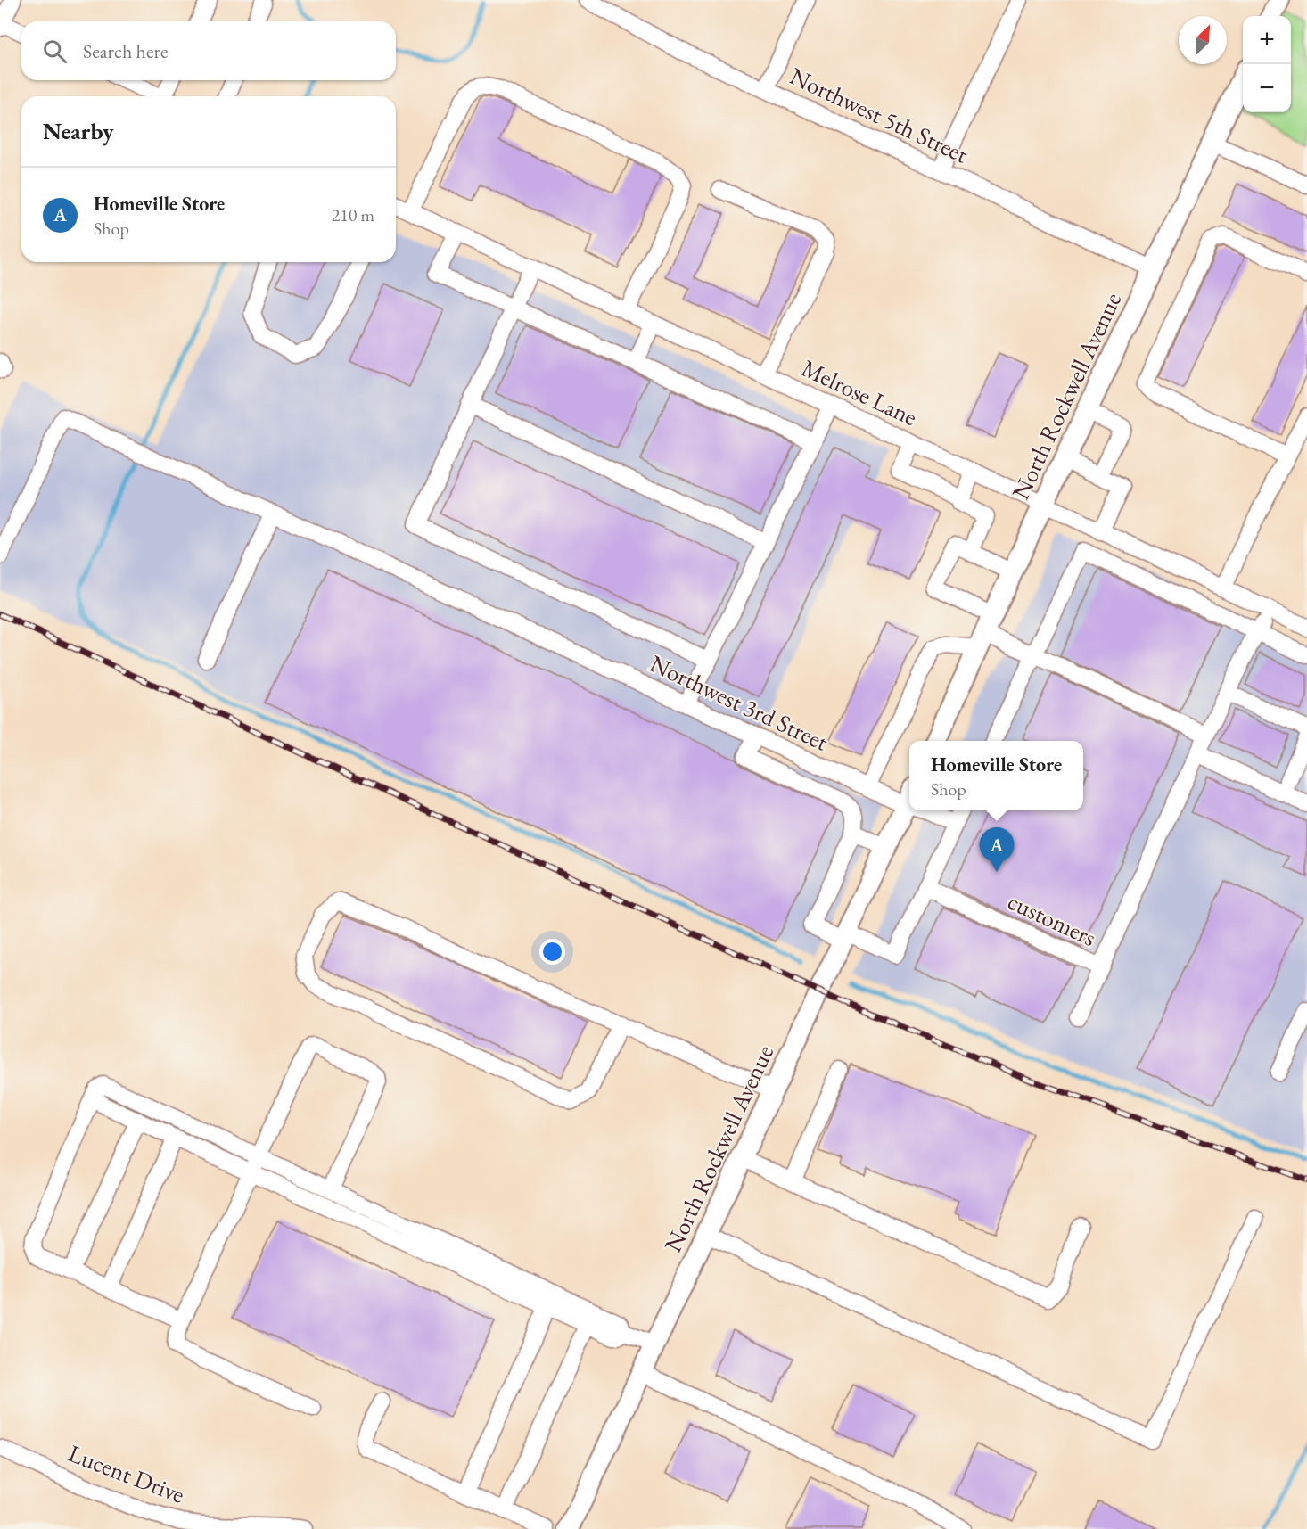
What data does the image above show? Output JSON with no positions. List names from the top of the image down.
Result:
{
  "streets": {
    "main road": ["North Rockwell Avenue"],
    "street": [
      "Northwest 5th Street",
      "Melrose Lane",
      "Northwest 3rd Street",
      "customers",
      "Lucent Drive"
    ]
  },
  "crossings": [
    ["Northwest 5th Street", "North Rockwell Avenue"],
    ["Melrose Lane", "North Rockwell Avenue"]
  ],
  "north": "top right",
  "page": {
    "map_buttons": ["+", "−"],
    "search": "Search here",
    "heading": "Nearby",
    "list": [
      {
        "mark": "A",
        "name": "Homeville Store",
        "note": "Shop",
        "value": "210 m"
      }
    ],
    "popup": ["Homeville Store", "Shop"],
    "pins": "A"
  }
}
